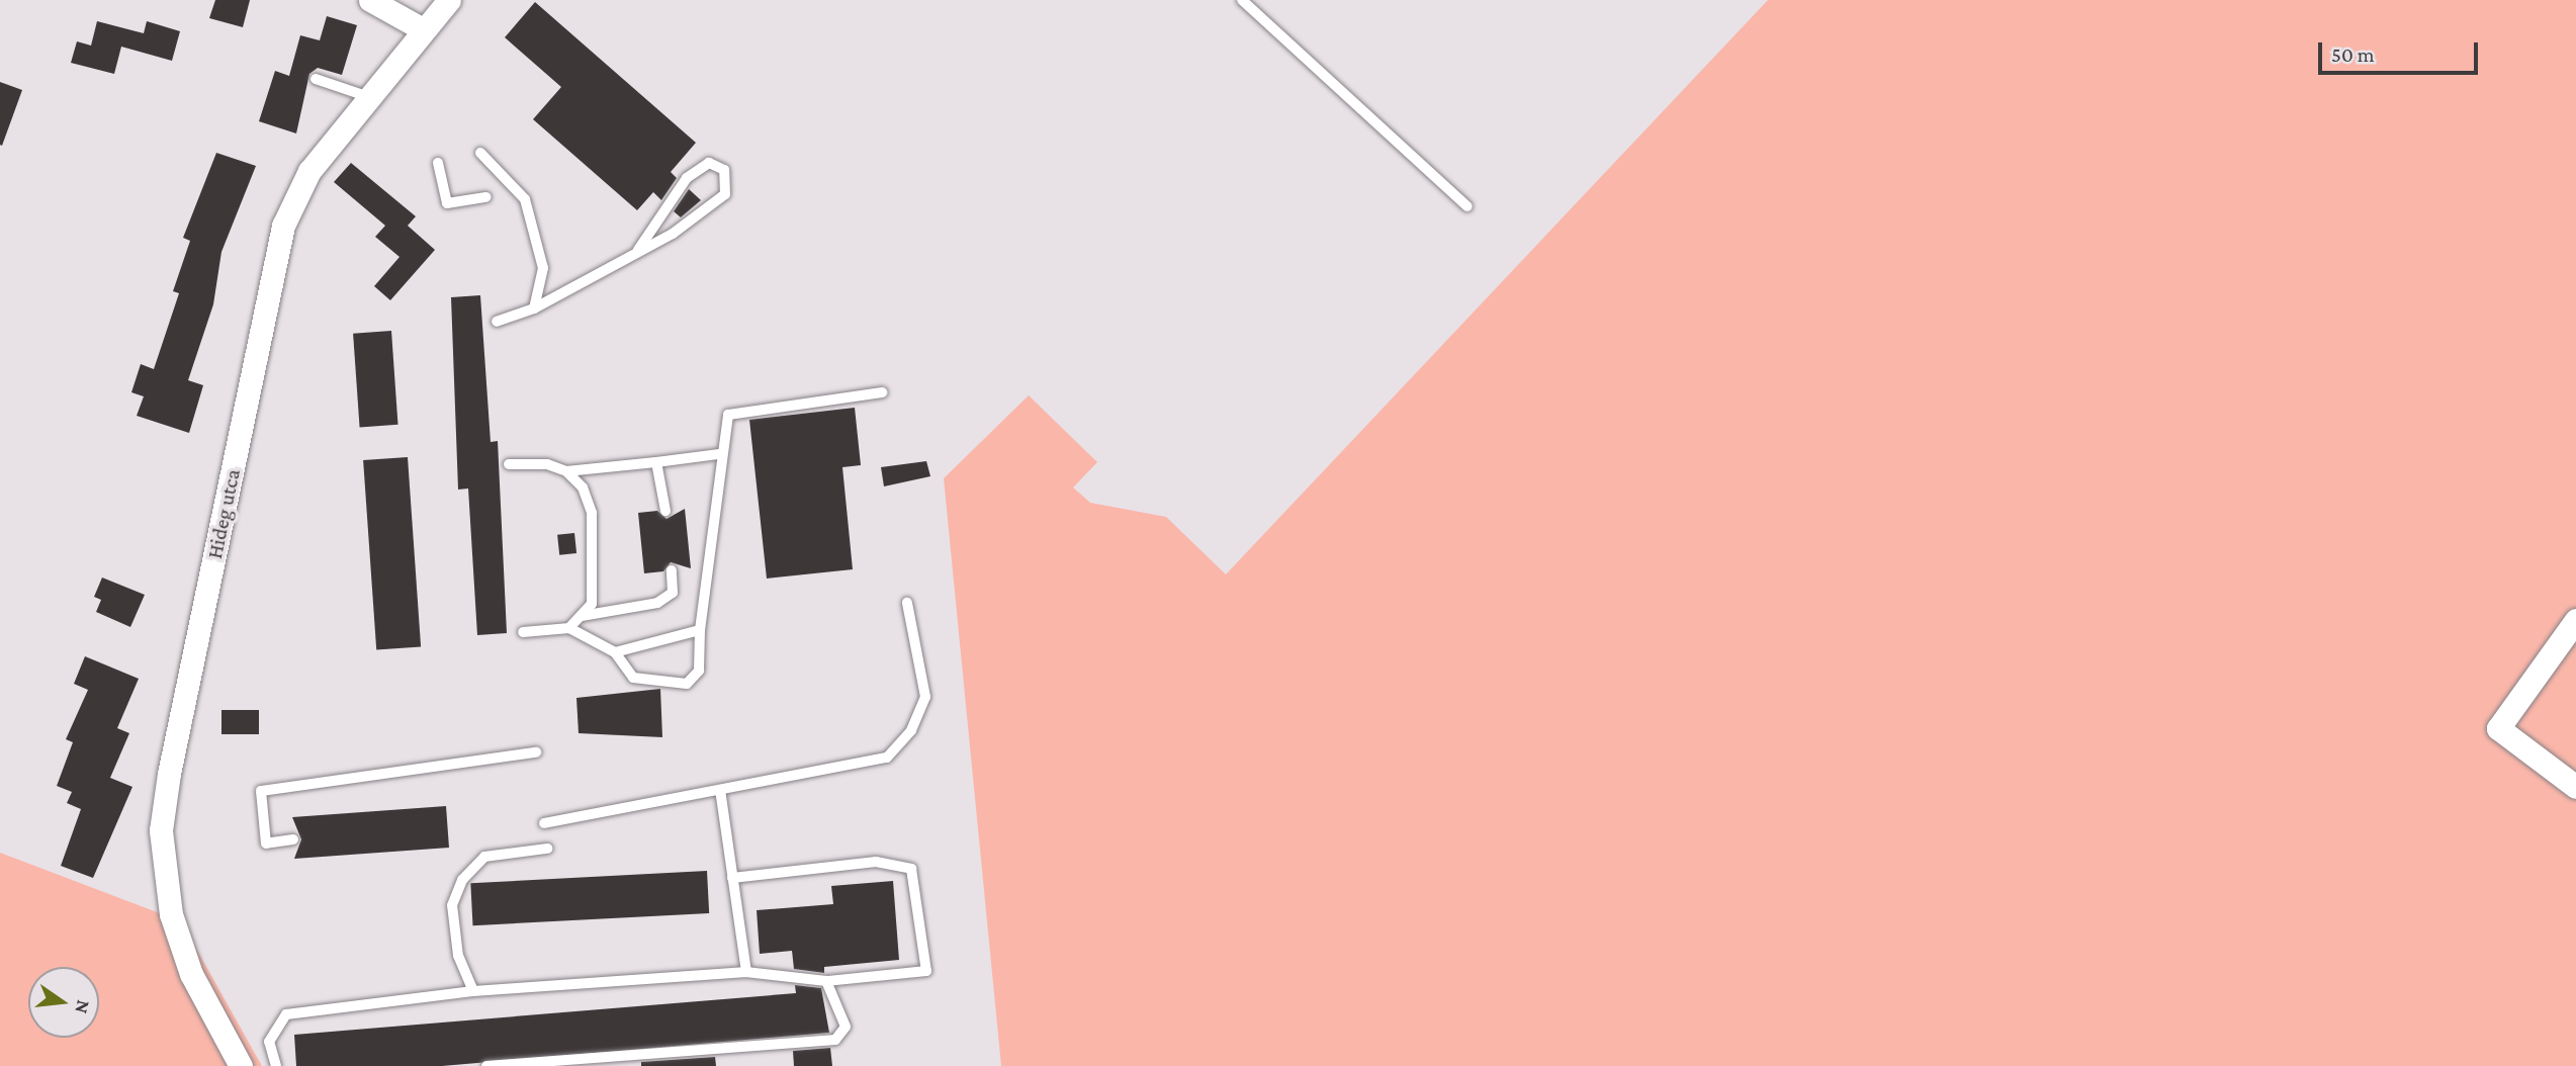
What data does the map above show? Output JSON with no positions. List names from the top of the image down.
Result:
{
  "streets": {
    "street": ["Hideg utca"]
  },
  "scale_bar": "50 m",
  "north": "right"
}
